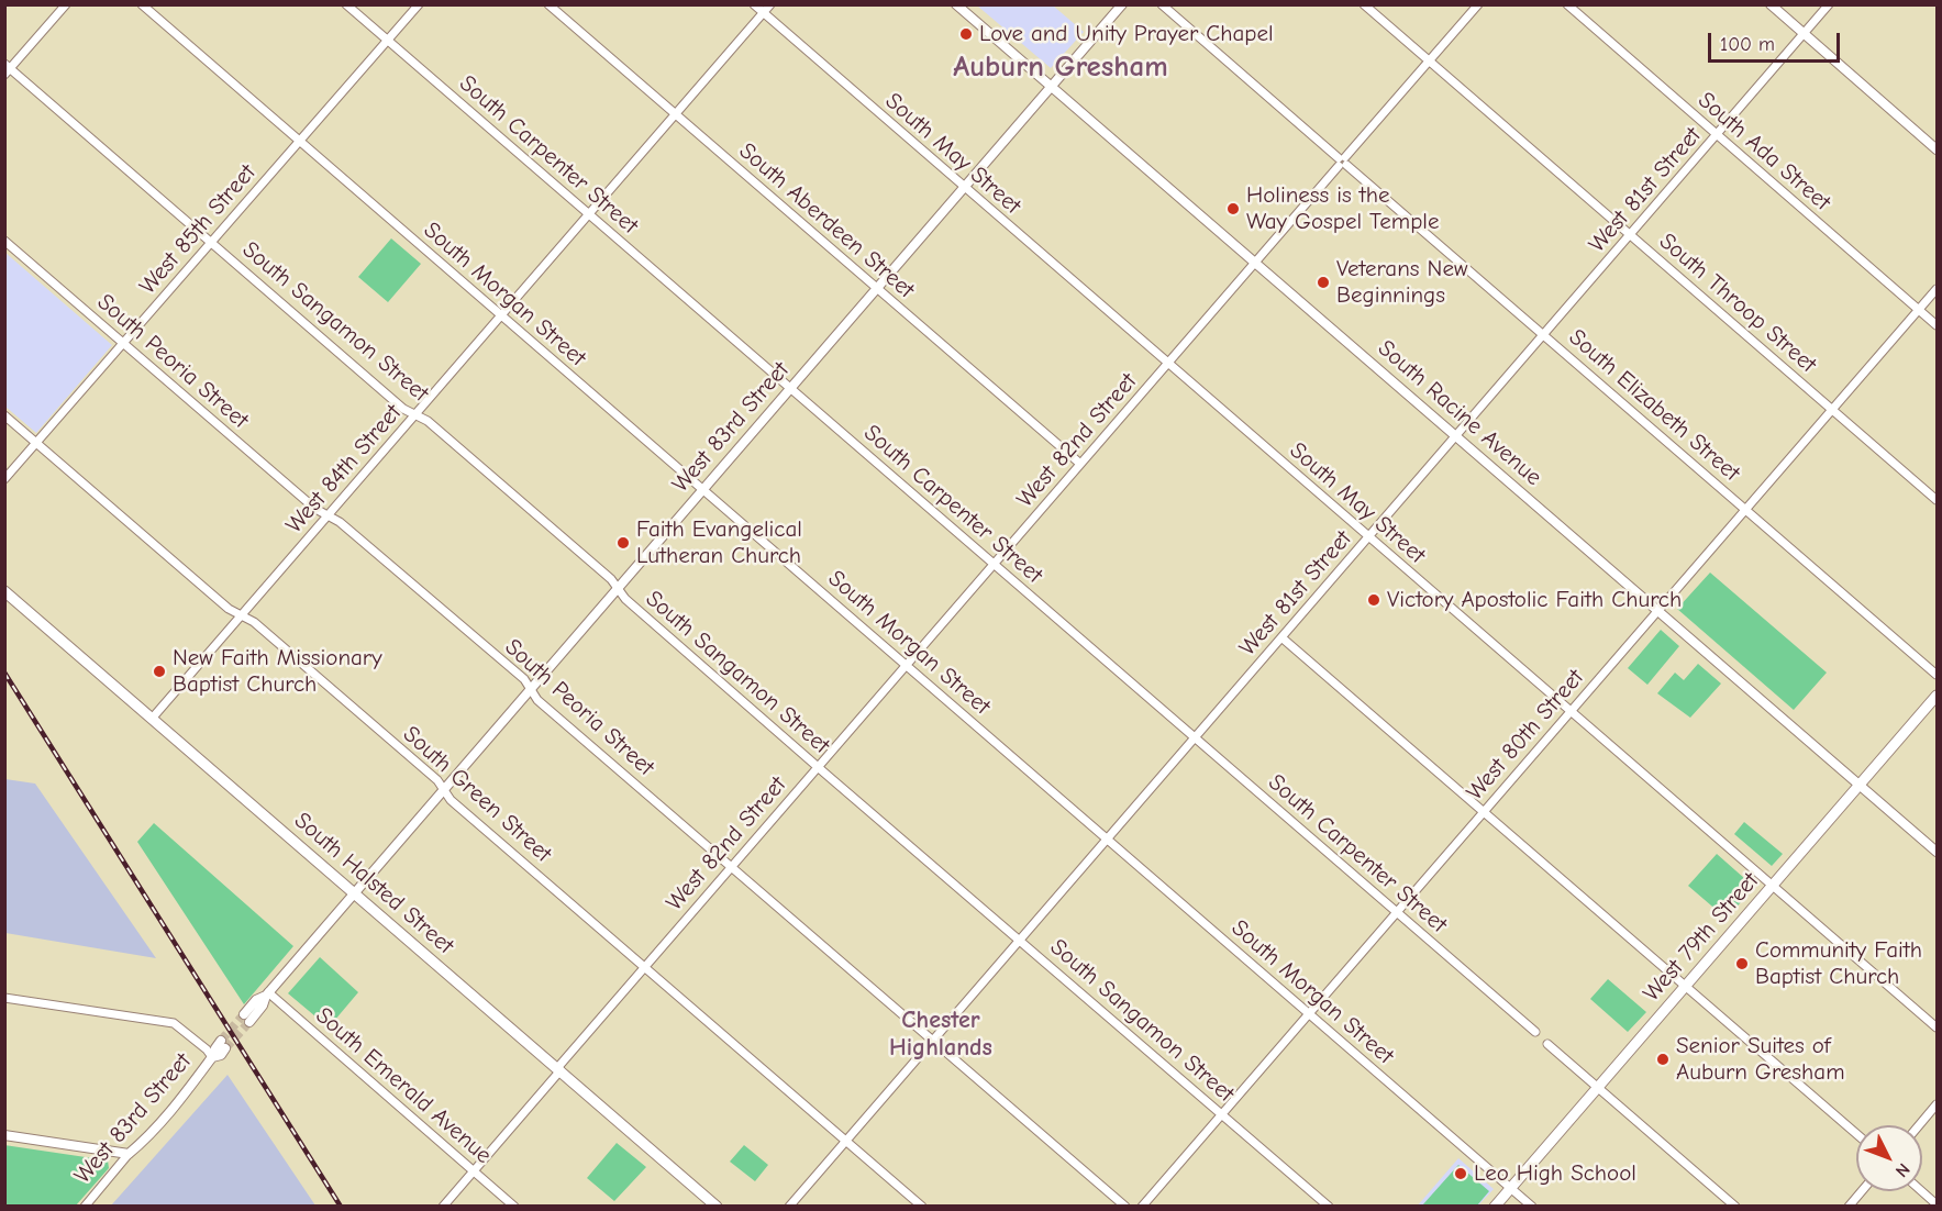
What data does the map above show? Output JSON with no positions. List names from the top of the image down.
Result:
{
  "streets": {
    "main road": ["South Halsted Street", "West 79th Street"],
    "street": [
      "South Ada Street",
      "South May Street",
      "South Carpenter Street",
      "West 81st Street",
      "South Aberdeen Street",
      "West 85th Street",
      "South Morgan Street",
      "South Throop Street",
      "South Sangamon Street",
      "South Peoria Street",
      "South Elizabeth Street",
      "South Racine Avenue",
      "West 83rd Street",
      "West 82nd Street",
      "West 84th Street",
      "West 80th Street",
      "South Green Street",
      "South Emerald Avenue"
    ]
  },
  "crossings": [
    ["South Ada Street", "West 81st Street"],
    ["South Ada Street", "West 80th Street"],
    ["South May Street", "West 81st Street"],
    ["South May Street", "West 83rd Street"],
    ["South May Street", "West 82nd Street"],
    ["South May Street", "West 84th Street"],
    ["South May Street", "West 80th Street"],
    ["South May Street", "West 79th Street"],
    ["South Carpenter Street", "West 81st Street"],
    ["South Carpenter Street", "West 85th Street"],
    ["South Carpenter Street", "West 83rd Street"],
    ["South Carpenter Street", "West 82nd Street"],
    ["South Carpenter Street", "West 84th Street"],
    ["South Carpenter Street", "West 80th Street"],
    ["West 81st Street", "South Morgan Street"],
    ["West 81st Street", "South Throop Street"],
    ["West 81st Street", "South Sangamon Street"],
    ["West 81st Street", "South Peoria Street"],
    ["West 81st Street", "South Elizabeth Street"],
    ["West 81st Street", "South Racine Avenue"],
    ["West 81st Street", "South Green Street"],
    ["South Aberdeen Street", "West 83rd Street"],
    ["South Aberdeen Street", "West 82nd Street"],
    ["South Aberdeen Street", "West 84th Street"],
    ["West 85th Street", "South Morgan Street"],
    ["West 85th Street", "South Sangamon Street"],
    ["West 85th Street", "South Peoria Street"],
    ["West 85th Street", "South Green Street"],
    ["South Morgan Street", "West 83rd Street"],
    ["South Morgan Street", "West 82nd Street"],
    ["South Morgan Street", "West 84th Street"],
    ["South Morgan Street", "West 80th Street"],
    ["South Morgan Street", "West 79th Street"],
    ["South Throop Street", "West 82nd Street"],
    ["South Throop Street", "West 80th Street"],
    ["South Sangamon Street", "West 83rd Street"],
    ["South Sangamon Street", "West 82nd Street"],
    ["South Sangamon Street", "West 84th Street"],
    ["South Sangamon Street", "West 80th Street"],
    ["South Peoria Street", "West 83rd Street"],
    ["South Peoria Street", "West 82nd Street"],
    ["South Peoria Street", "West 84th Street"],
    ["South Elizabeth Street", "West 82nd Street"],
    ["South Elizabeth Street", "West 80th Street"],
    ["South Racine Avenue", "West 83rd Street"],
    ["South Racine Avenue", "West 82nd Street"],
    ["South Racine Avenue", "West 80th Street"],
    ["South Racine Avenue", "West 79th Street"],
    ["West 83rd Street", "South Green Street"],
    ["West 83rd Street", "South Halsted Street"],
    ["West 83rd Street", "South Emerald Avenue"],
    ["West 82nd Street", "South Green Street"],
    ["West 82nd Street", "South Halsted Street"],
    ["West 82nd Street", "South Emerald Avenue"],
    ["West 84th Street", "South Green Street"],
    ["West 84th Street", "South Halsted Street"]
  ],
  "districts": ["Auburn Gresham", "Chester Highlands"],
  "places": [
    "Love and Unity Prayer Chapel",
    "Holiness is the Way Gospel Temple",
    "Veterans New Beginnings",
    "Faith Evangelical Lutheran Church",
    "Victory Apostolic Faith Church",
    "New Faith Missionary Baptist Church",
    "Community Faith Baptist Church",
    "Senior Suites of Auburn Gresham",
    "Leo High School"
  ],
  "scale_bar": "100 m",
  "north": "bottom right"
}
